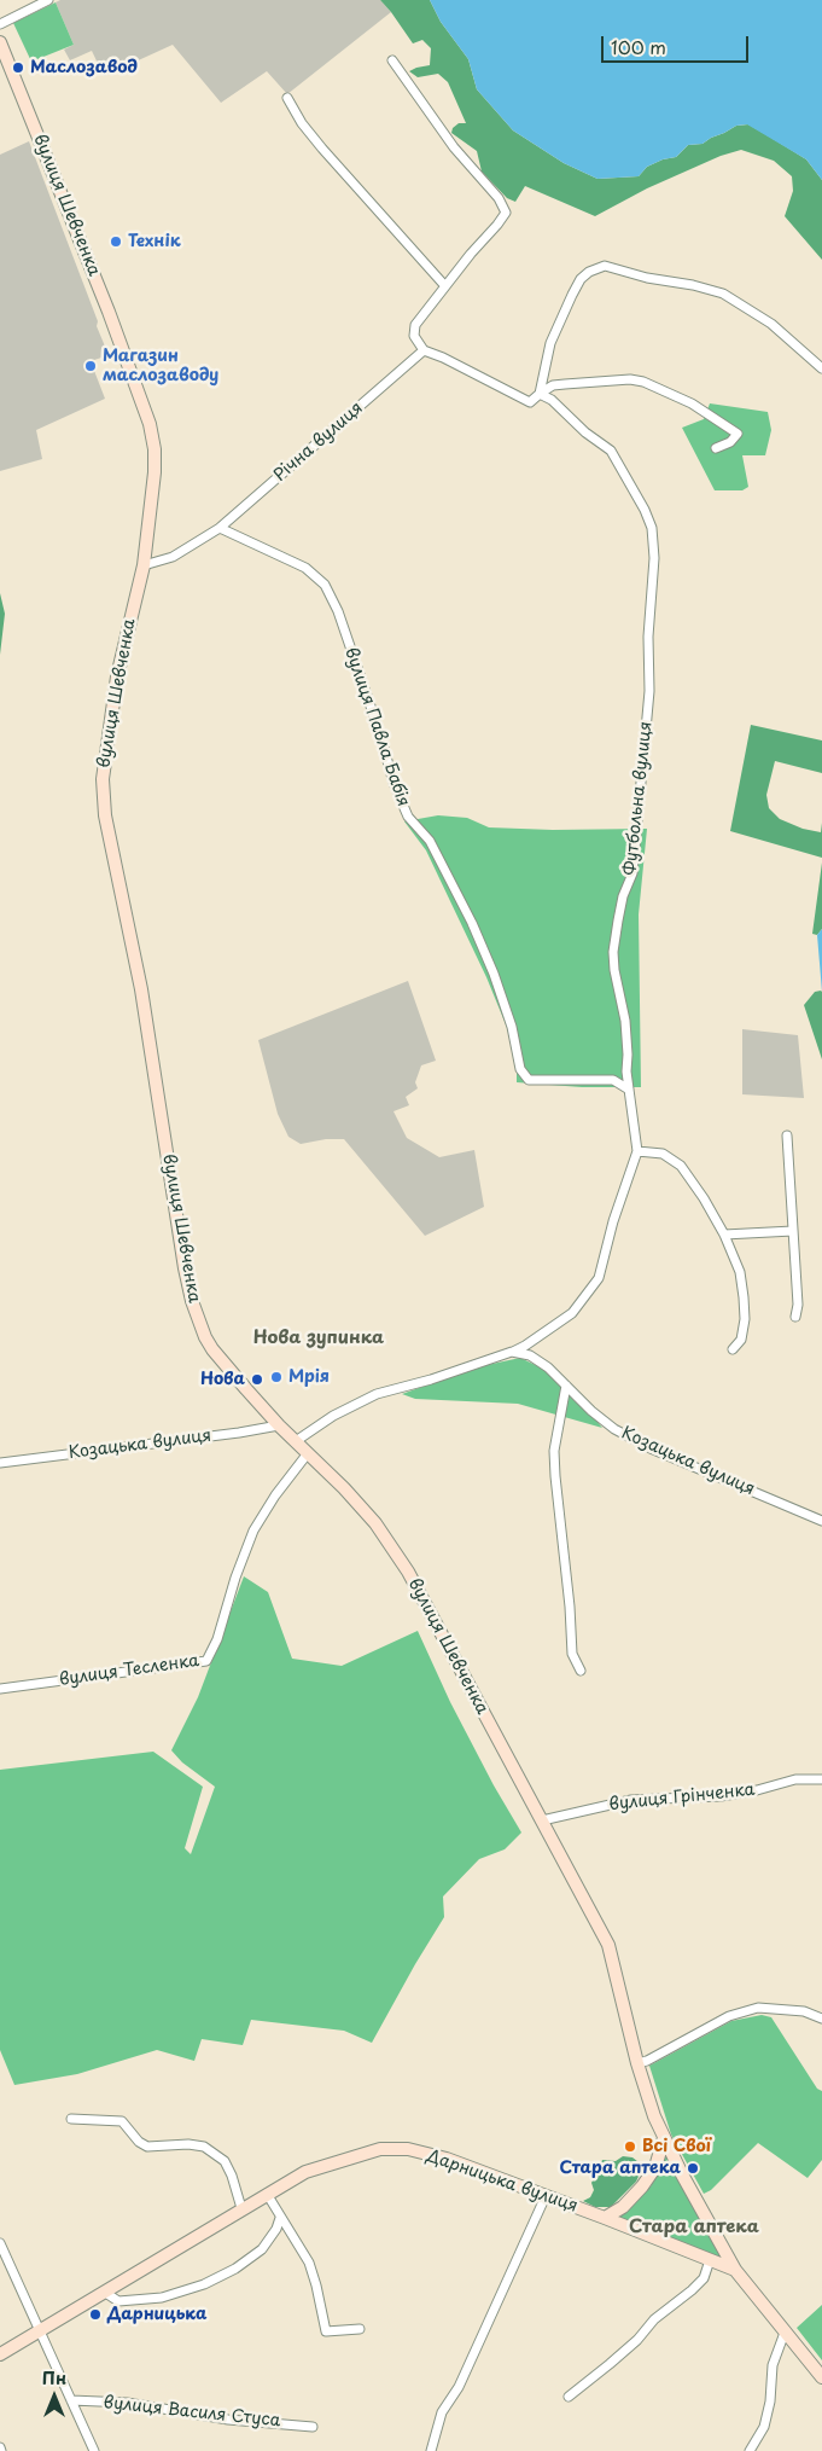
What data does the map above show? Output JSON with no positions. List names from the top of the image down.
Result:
{
  "streets": {
    "street": [
      "вулиця Шевченка",
      "Річна вулиця",
      "вулиця Павла Бабія",
      "Футбольна вулиця",
      "Козацька вулиця",
      "вулиця Тесленка",
      "вулиця Грінченка",
      "Дарницька вулиця",
      "вулиця Василя Стуса"
    ]
  },
  "crossings": [
    ["вулиця Шевченка", "Річна вулиця"],
    ["вулиця Шевченка", "Козацька вулиця"],
    ["вулиця Шевченка", "вулиця Тесленка"],
    ["вулиця Шевченка", "вулиця Грінченка"],
    ["вулиця Шевченка", "Дарницька вулиця"],
    ["Річна вулиця", "вулиця Павла Бабія"],
    ["вулиця Павла Бабія", "Футбольна вулиця"]
  ],
  "districts": ["Нова зупинка", "Стара аптека"],
  "places": [
    "Маслозавод",
    "Технік",
    "Магазин маслозаводу",
    "Мрія",
    "Нова",
    "Всі Свої",
    "Стара аптека",
    "Дарницька"
  ],
  "scale_bar": "100 m",
  "north": "top"
}
